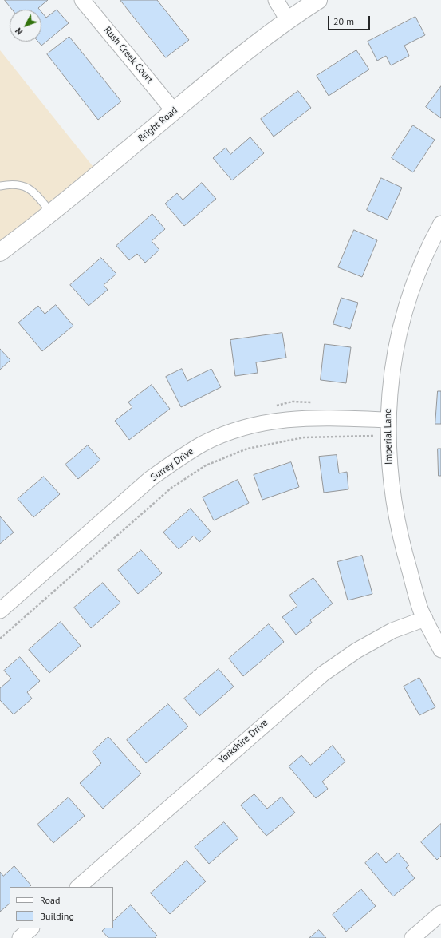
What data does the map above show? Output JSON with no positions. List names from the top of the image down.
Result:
{
  "streets": {
    "main road": ["Bright Road"],
    "street": [
      "Rush Creek Court",
      "Imperial Lane",
      "Surrey Drive",
      "Yorkshire Drive"
    ]
  },
  "crossings": [
    ["Rush Creek Court", "Bright Road"],
    ["Imperial Lane", "Surrey Drive"],
    ["Imperial Lane", "Yorkshire Drive"]
  ],
  "legend": ["Road", "Building"],
  "scale_bar": "20 m",
  "north": "bottom left"
}
